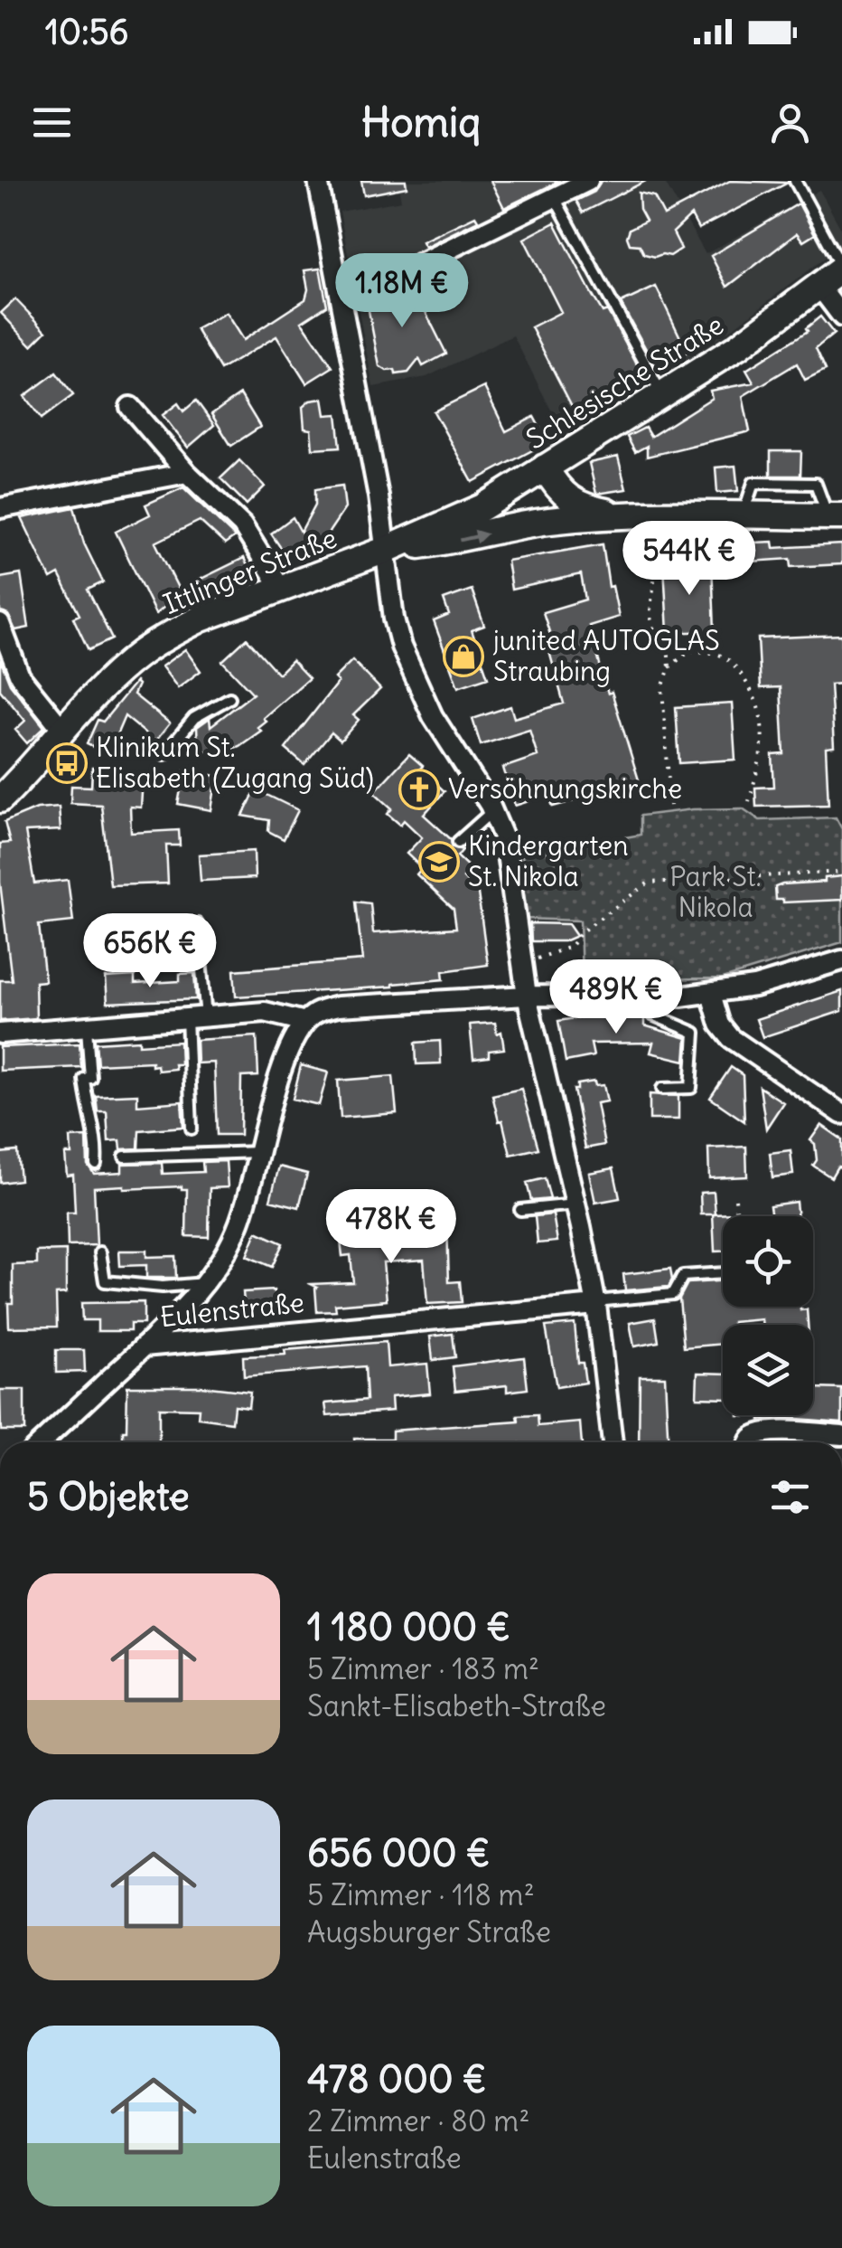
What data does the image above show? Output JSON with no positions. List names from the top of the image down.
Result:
{
  "streets": {
    "street": ["Schlesische Straße", "Ittlinger Straße", "Eulenstraße"]
  },
  "crossings": [
    ["Schlesische Straße", "Ittlinger Straße"]
  ],
  "parks": ["Park St. Nikola"],
  "places": {
    "shop": ["junited AUTOGLAS Straubing"],
    "bus stop": ["Klinikum St. Elisabeth (Zugang Süd)"],
    "church": ["Versöhnungskirche"],
    "school or university": ["Kindergarten St. Nikola"]
  },
  "page": {
    "status": "10:56",
    "header": "Homiq",
    "price": [
      "1.18M €",
      "544K €",
      "656K €",
      "489K €",
      "478K €"
    ],
    "heading": "5 Objekte",
    "list": [
      {
        "name": "1 180 000 €",
        "note": "5 Zimmer · 183 m² · Sankt-Elisabeth-Straße"
      },
      {
        "name": "656 000 €",
        "note": "5 Zimmer · 118 m² · Augsburger Straße"
      },
      {
        "name": "478 000 €",
        "note": "2 Zimmer · 80 m² · Eulenstraße"
      }
    ]
  }
}
